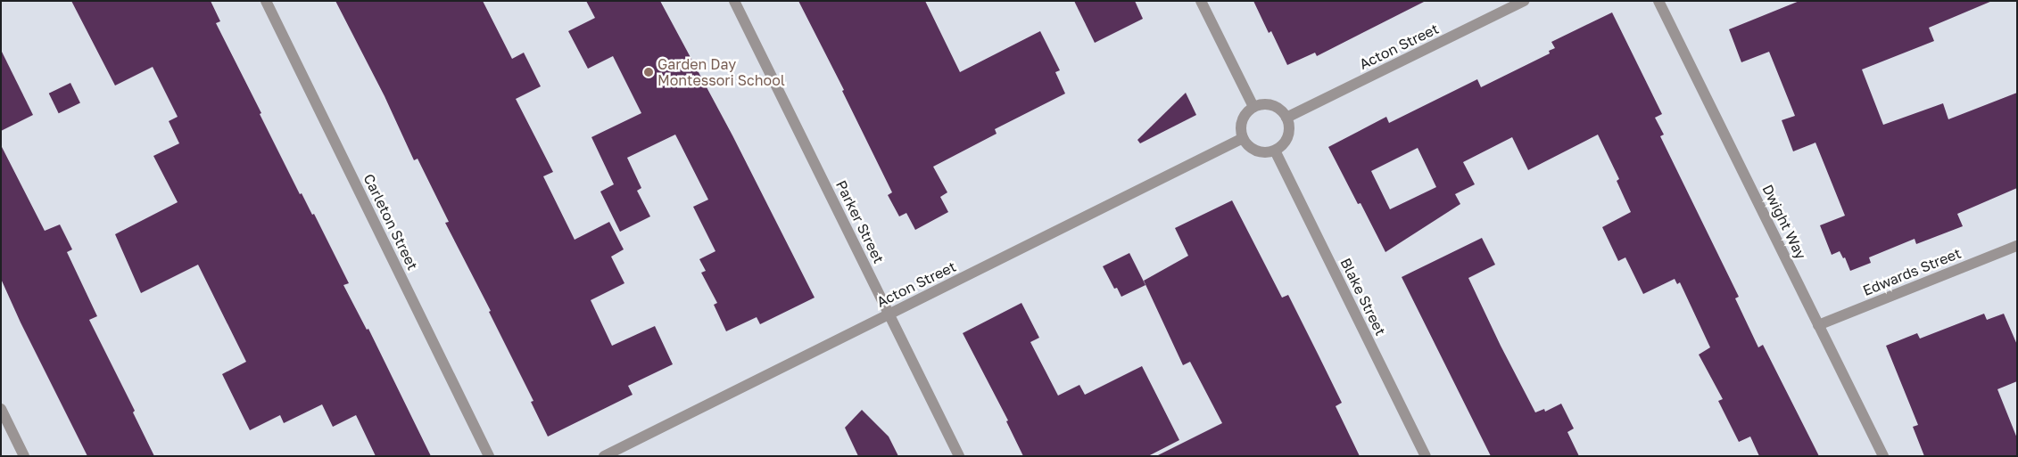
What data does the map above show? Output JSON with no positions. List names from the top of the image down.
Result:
{
  "streets": {
    "street": [
      "Acton Street",
      "Carleton Street",
      "Parker Street",
      "Dwight Way",
      "Edwards Street",
      "Blake Street"
    ]
  },
  "crossings": [
    ["Acton Street", "Parker Street"],
    ["Acton Street", "Blake Street"],
    ["Dwight Way", "Edwards Street"]
  ],
  "places": ["Garden Day Montessori School"]
}
